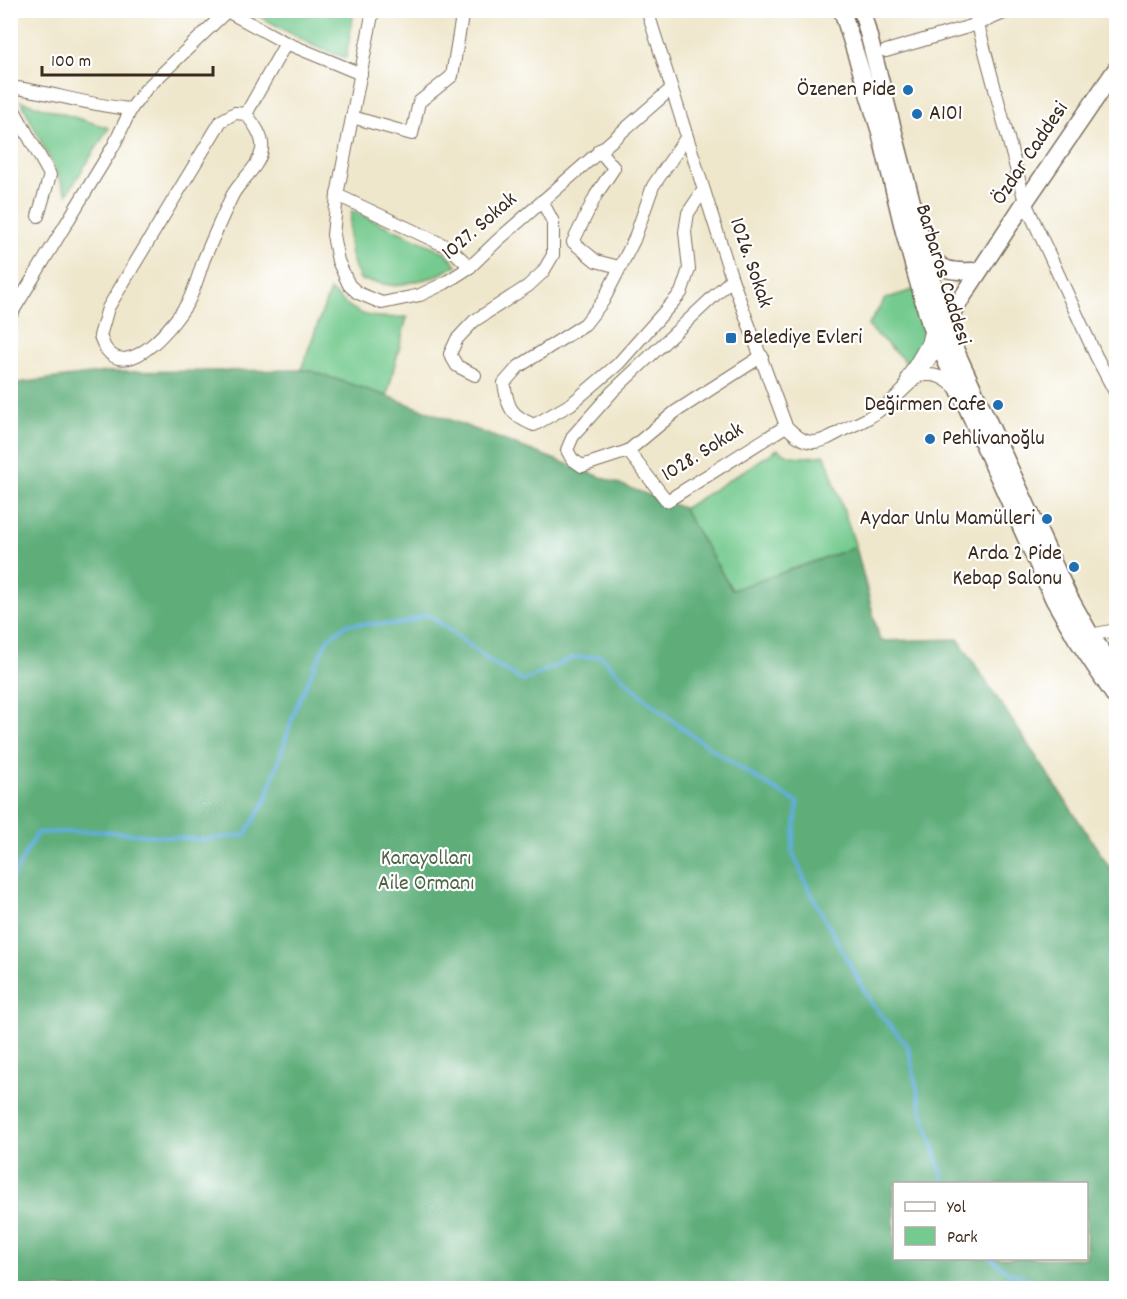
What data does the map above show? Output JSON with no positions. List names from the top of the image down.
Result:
{
  "streets": {
    "main road": ["Özdar Caddesi", "Barbaros Caddesi"],
    "street": ["1027. Sokak", "1026. Sokak", "1028. Sokak"]
  },
  "crossings": [
    ["Özdar Caddesi", "Barbaros Caddesi"],
    ["1027. Sokak", "1026. Sokak"],
    ["1026. Sokak", "1028. Sokak"]
  ],
  "parks": ["Karayolları Aile Ormanı"],
  "places": {
    "other": [
      "Özenen Pide",
      "A101",
      "Değirmen Cafe",
      "Pehlivanoğlu",
      "Aydar Unlu Mamülleri",
      "Arda 2 Pide Kebap Salonu"
    ],
    "transit": ["Belediye Evleri"]
  },
  "legend": ["Yol", "Park"],
  "scale_bar": "100 m"
}
